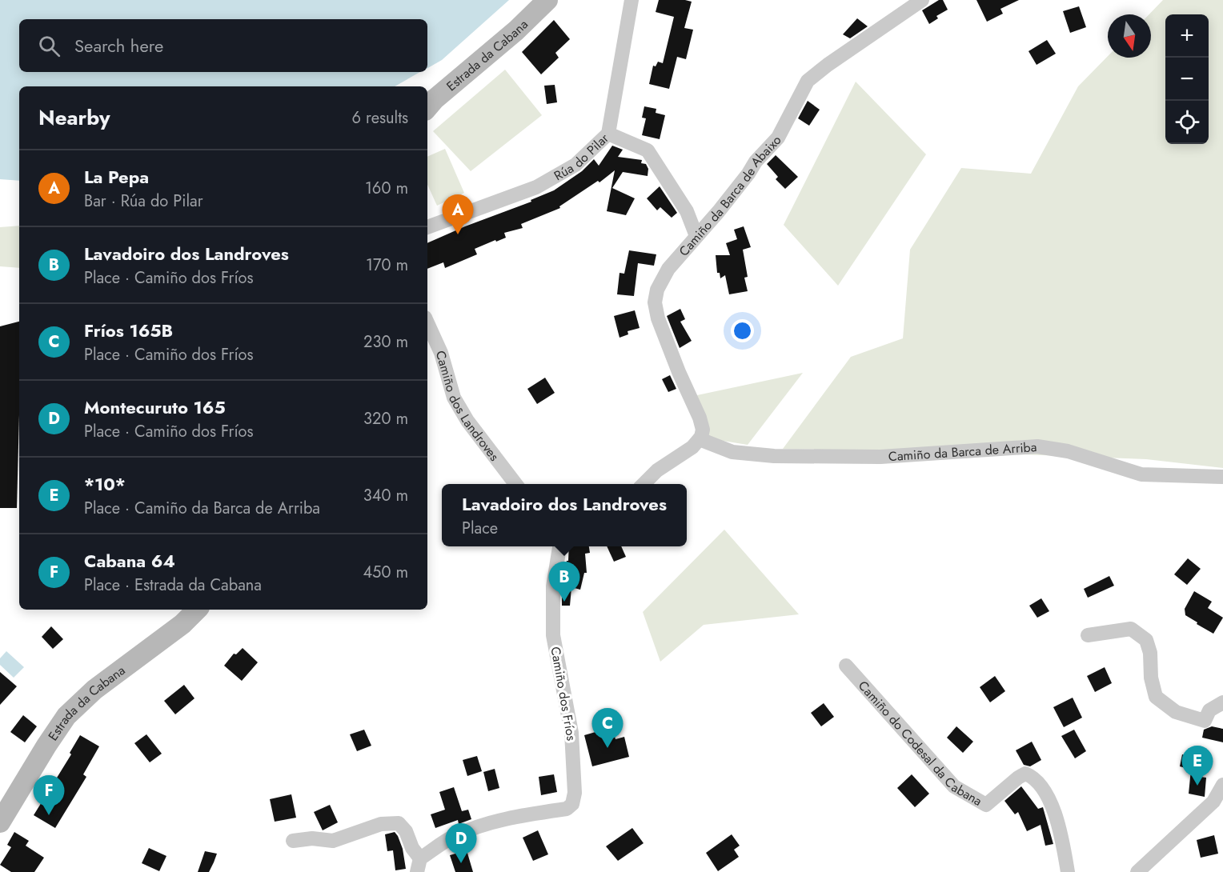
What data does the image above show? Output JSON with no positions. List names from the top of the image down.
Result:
{
  "streets": {
    "main road": ["Estrada da Cabana"],
    "street": [
      "Rúa do Pilar",
      "Camiño da Barca de Abaixo",
      "Camiño dos Landroves",
      "Camiño da Barca de Arriba",
      "Camiño dos Fríos",
      "Camiño do Codesal da Cabana"
    ]
  },
  "crossings": [
    ["Camiño da Barca de Abaixo", "Camiño da Barca de Arriba"]
  ],
  "north": "bottom",
  "page": {
    "map_buttons": ["+", "−"],
    "search": "Search here",
    "heading": ["Nearby", "6 results"],
    "list": [
      {
        "mark": "A",
        "name": "La Pepa",
        "note": "Bar · Rúa do Pilar",
        "value": "160 m"
      },
      {
        "mark": "B",
        "name": "Lavadoiro dos Landroves",
        "note": "Place · Camiño dos Fríos",
        "value": "170 m"
      },
      {
        "mark": "C",
        "name": "Fríos 165B",
        "note": "Place · Camiño dos Fríos",
        "value": "230 m"
      },
      {
        "mark": "D",
        "name": "Montecuruto 165",
        "note": "Place · Camiño dos Fríos",
        "value": "320 m"
      },
      {
        "mark": "E",
        "name": "*10*",
        "note": "Place · Camiño da Barca de Arriba",
        "value": "340 m"
      },
      {
        "mark": "F",
        "name": "Cabana 64",
        "note": "Place · Estrada da Cabana",
        "value": "450 m"
      }
    ],
    "pins": [
      "A",
      "B",
      "C",
      "E",
      "F",
      "D"
    ],
    "popup": ["Lavadoiro dos Landroves", "Place"]
  }
}
